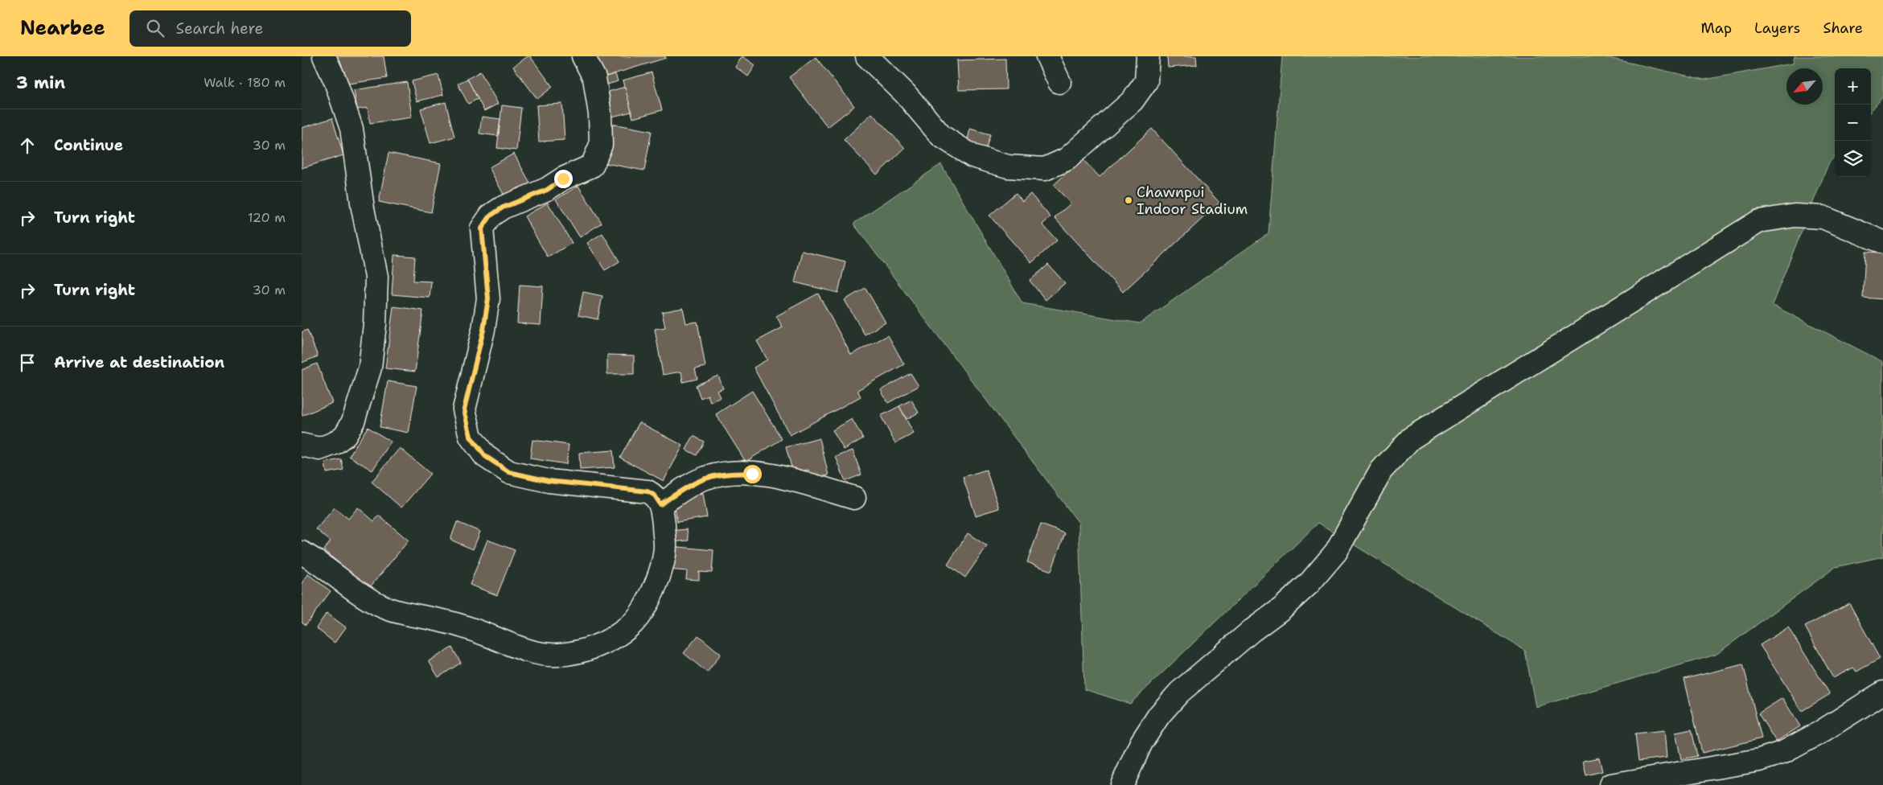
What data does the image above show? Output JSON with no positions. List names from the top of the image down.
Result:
{
  "places": ["Chawnpui Indoor Stadium"],
  "north": "bottom left",
  "page": {
    "header": "Nearbee",
    "search": "Search here",
    "nav": ["Map", "Layers", "Share"],
    "heading": ["3 min", "Walk · 180 m"],
    "map_buttons": ["+", "−"],
    "list": [
      ["Continue", "30 m"],
      ["Turn right", "120 m"],
      ["Turn right", "30 m"],
      "Arrive at destination"
    ]
  }
}
